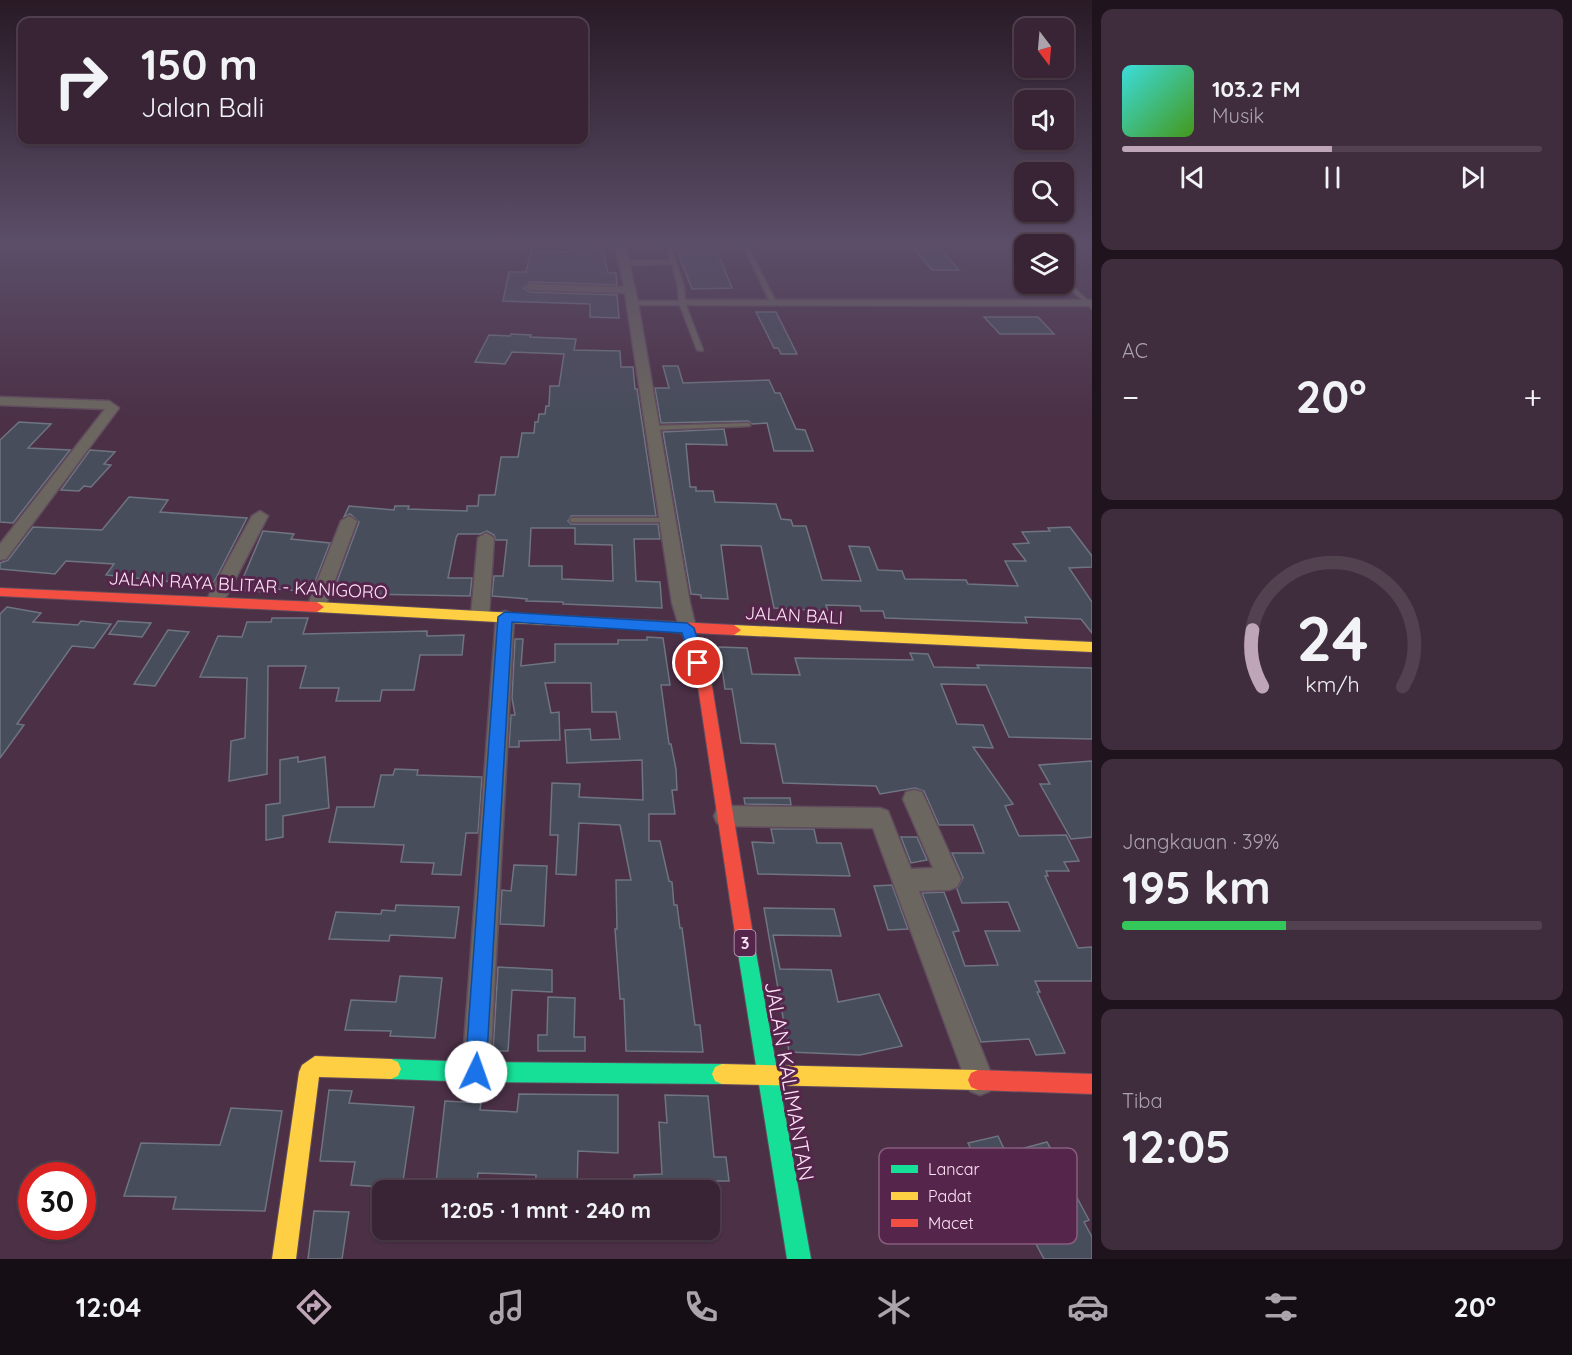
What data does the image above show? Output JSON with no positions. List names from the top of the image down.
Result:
{
  "streets": {
    "main road": [
      "JALAN RAYA BLITAR - KANIGORO",
      "JALAN BALI",
      "3",
      "JALAN KALIMANTAN"
    ]
  },
  "crossings": [
    ["JALAN RAYA BLITAR - KANIGORO", "JALAN BALI"],
    ["JALAN BALI", "JALAN KALIMANTAN"]
  ],
  "legend": ["Lancar", "Padat", "Macet"],
  "north": "bottom",
  "page": {
    "turn": ["150 m", "Jalan Bali"],
    "song": ["103.2 FM", "Musik"],
    "tile": [
      "AC",
      ["Jangkauan · 39%", "195 km"],
      ["Tiba", "12:05"]
    ],
    "heat": ["−", "20°", "+"],
    "limit": "30",
    "trip": "12:05 · 1 mnt · 240 m",
    "tabs": ["12:04", "20°"],
    "gauge": ["24", "km/h"]
  }
}
